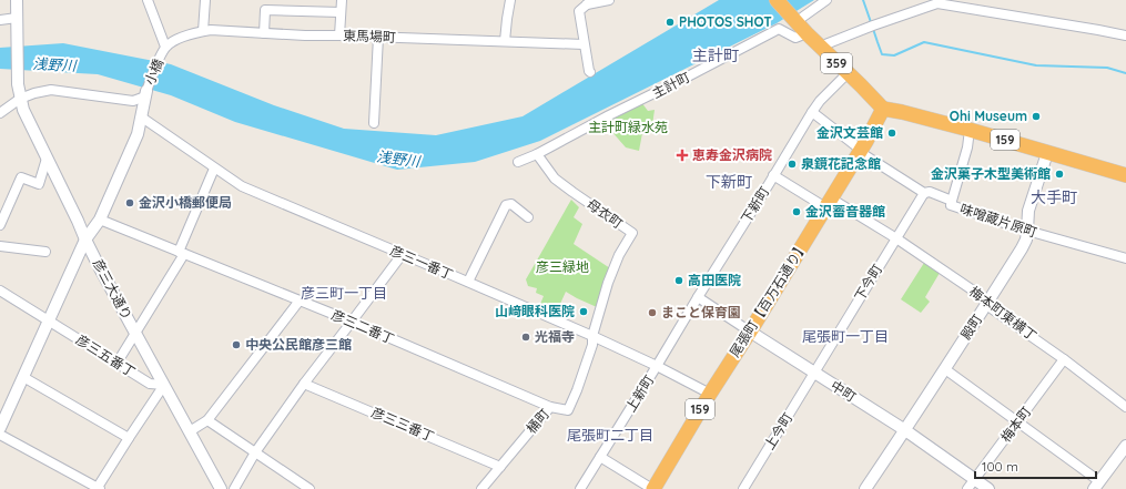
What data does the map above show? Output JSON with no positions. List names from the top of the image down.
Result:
{
  "streets": {
    "highway": ["359", "159", "尾張町【百万石通り】"],
    "street": [
      "東馬場町",
      "小橋",
      "主計町",
      "下新町",
      "母衣町",
      "味噌蔵片原町",
      "彦三一番丁",
      "下今町",
      "彦三大通り",
      "梅本町東横丁",
      "彦三二番丁",
      "殿町",
      "彦三五番丁",
      "中町",
      "上新町",
      "桶町",
      "彦三三番丁",
      "梅本町",
      "上今町"
    ]
  },
  "crossings": [
    ["東馬場町", "小橋"],
    ["359", "主計町"],
    ["359", "159"],
    ["359", "下新町"],
    ["359", "尾張町【百万石通り】"],
    ["主計町", "母衣町"],
    ["159", "尾張町【百万石通り】"],
    ["159", "殿町"],
    ["下新町", "味噌蔵片原町"],
    ["下新町", "梅本町東横丁"],
    ["下新町", "中町"],
    ["下新町", "上新町"],
    ["母衣町", "彦三一番丁"],
    ["母衣町", "桶町"],
    ["味噌蔵片原町", "下今町"],
    ["味噌蔵片原町", "尾張町【百万石通り】"],
    ["味噌蔵片原町", "殿町"],
    ["彦三一番丁", "尾張町【百万石通り】"],
    ["彦三一番丁", "上新町"],
    ["彦三一番丁", "桶町"],
    ["下今町", "梅本町東横丁"],
    ["下今町", "中町"],
    ["下今町", "上今町"],
    ["彦三大通り", "彦三五番丁"],
    ["尾張町【百万石通り】", "梅本町東横丁"],
    ["尾張町【百万石通り】", "中町"],
    ["梅本町東横丁", "殿町"],
    ["梅本町東横丁", "梅本町"],
    ["彦三二番丁", "桶町"],
    ["殿町", "中町"],
    ["中町", "上新町"],
    ["中町", "梅本町"],
    ["中町", "上今町"],
    ["桶町", "彦三三番丁"]
  ],
  "districts": [
    "主計町",
    "下新町",
    "大手町",
    "彦三町一丁目",
    "尾張町一丁目",
    "尾張町二丁目"
  ],
  "water": ["浅野川"],
  "parks": ["主計町緑水苑", "彦三緑地"],
  "places": {
    "other": [
      "PHOTOS SHOT",
      "Ohi Museum",
      "金沢文芸館",
      "泉鏡花記念館",
      "金沢菓子木型美術館",
      "金沢小橋郵便局",
      "金沢蓄音器館",
      "高田医院",
      "山﨑眼科医院",
      "まこと保育園",
      "光福寺",
      "中央公民館彦三館"
    ],
    "health": ["恵寿金沢病院"]
  },
  "scale_bar": "100 m"
}
